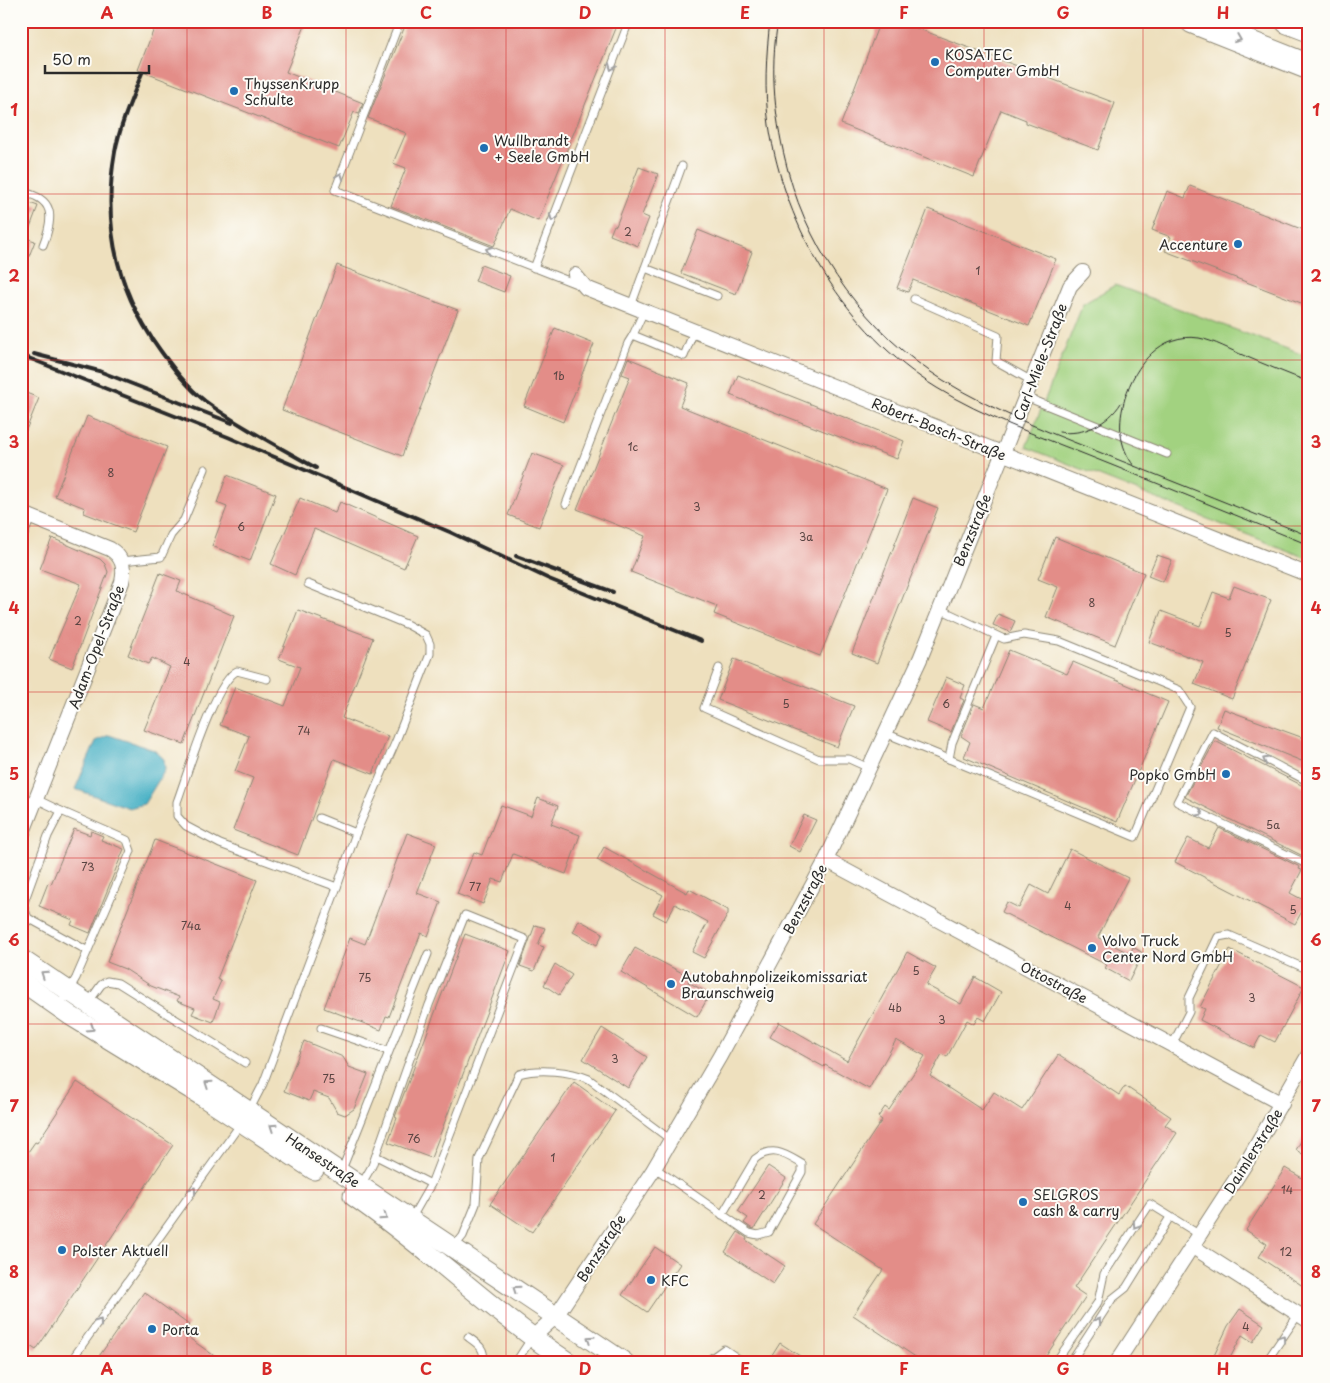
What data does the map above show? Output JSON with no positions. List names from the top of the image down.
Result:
{
  "streets": {
    "main road": ["Hansestraße"],
    "street": [
      "Carl-Miele-Straße",
      "Robert-Bosch-Straße",
      "Benzstraße",
      "Adam-Opel-Straße",
      "Ottostraße",
      "Daimlerstraße"
    ]
  },
  "crossings": [
    ["Carl-Miele-Straße", "Robert-Bosch-Straße"],
    ["Carl-Miele-Straße", "Benzstraße"],
    ["Robert-Bosch-Straße", "Benzstraße"],
    ["Benzstraße", "Ottostraße"],
    ["Benzstraße", "Hansestraße"],
    ["Ottostraße", "Daimlerstraße"]
  ],
  "places": [
    "KOSATEC Computer GmbH",
    "ThyssenKrupp Schulte",
    "Wullbrandt + Seele GmbH",
    "Accenture",
    "Popko GmbH",
    "Volvo Truck Center Nord GmbH",
    "Autobahnpolizeikomissariat Braunschweig",
    "SELGROS cash & carry",
    "Polster Aktuell",
    "KFC",
    "Porta"
  ],
  "house_numbers": [
    "2",
    "1",
    "1b",
    "1c",
    "8",
    "3",
    "6",
    "3a",
    "8",
    "2",
    "5",
    "4",
    "5",
    "6",
    "74",
    "5a",
    "73",
    "77",
    "4",
    "5",
    "74a",
    "5",
    "75",
    "3",
    "4b",
    "3",
    "3",
    "75",
    "76",
    "1",
    "14",
    "2",
    "12",
    "4"
  ],
  "scale_bar": "50 m",
  "grid": {
    "columns": [
      "A",
      "B",
      "C",
      "D",
      "E",
      "F",
      "G",
      "H"
    ],
    "rows": [
      "1",
      "2",
      "3",
      "4",
      "5",
      "6",
      "7",
      "8"
    ]
  }
}
